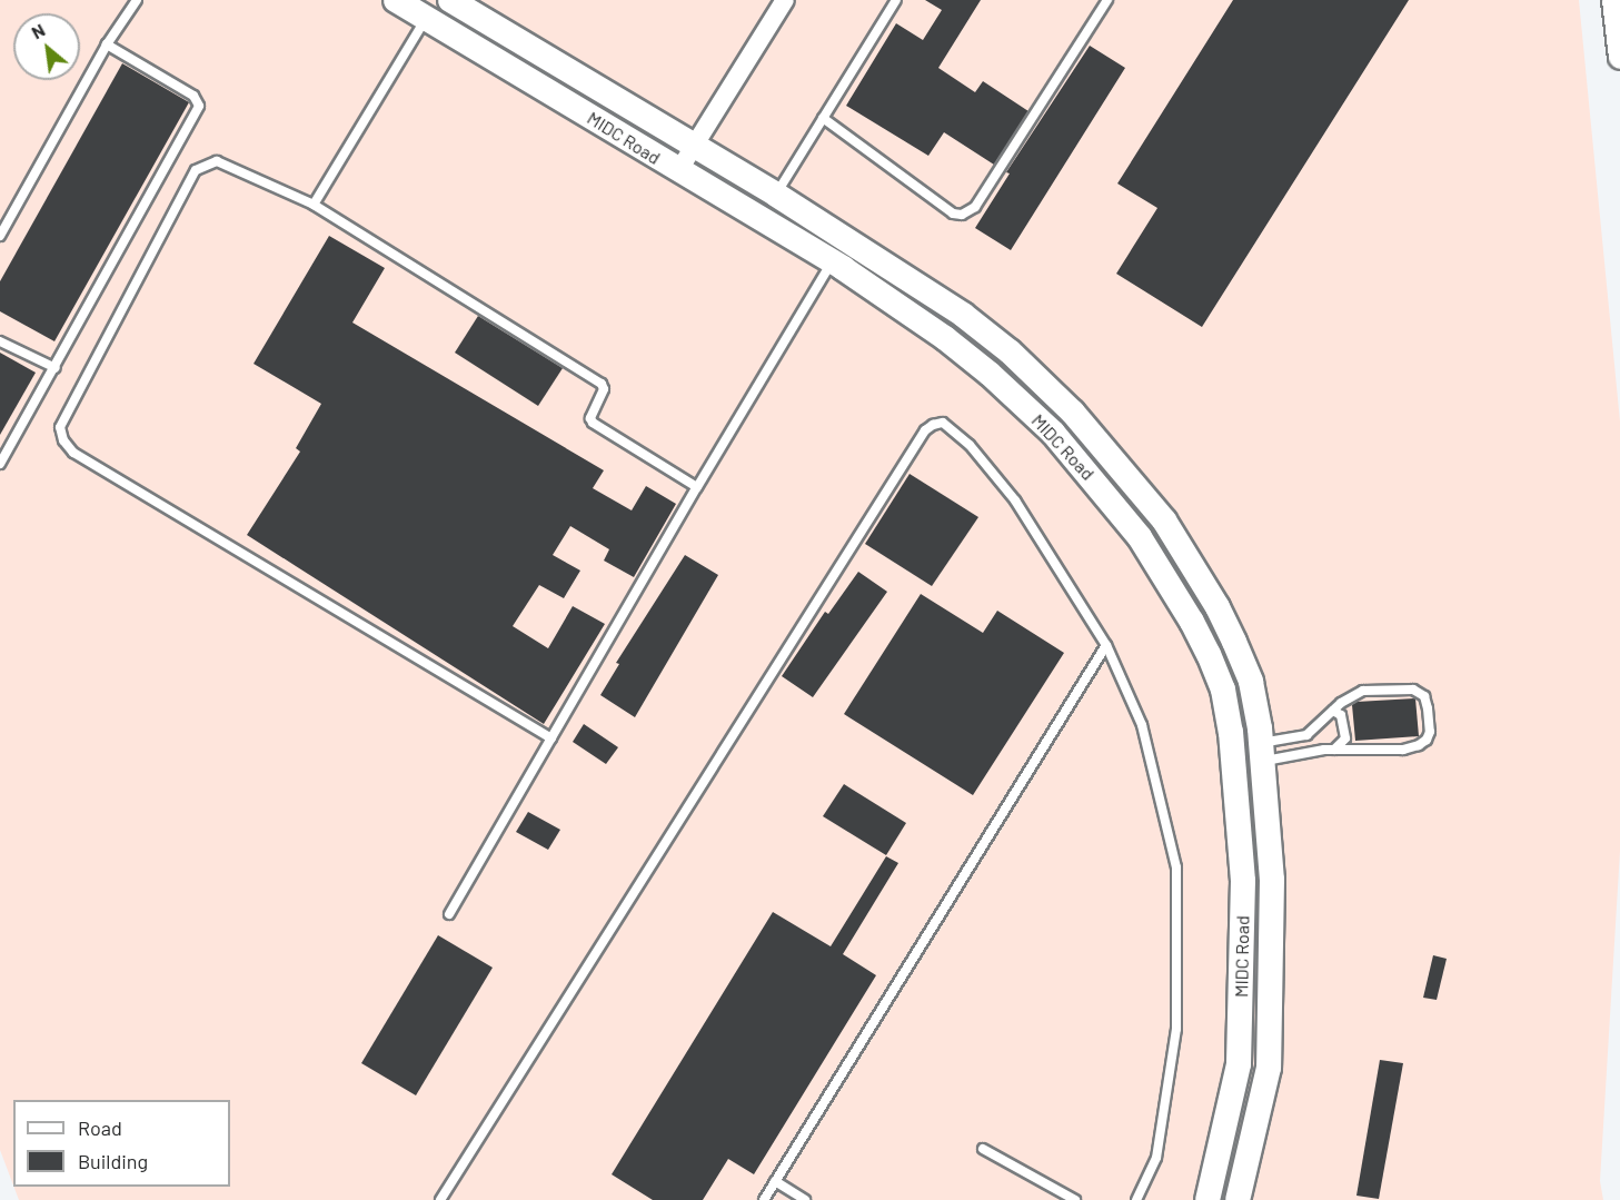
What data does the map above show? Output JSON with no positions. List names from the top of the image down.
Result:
{
  "streets": {
    "main road": ["MIDC Road"]
  },
  "legend": ["Road", "Building"],
  "north": "top left"
}
